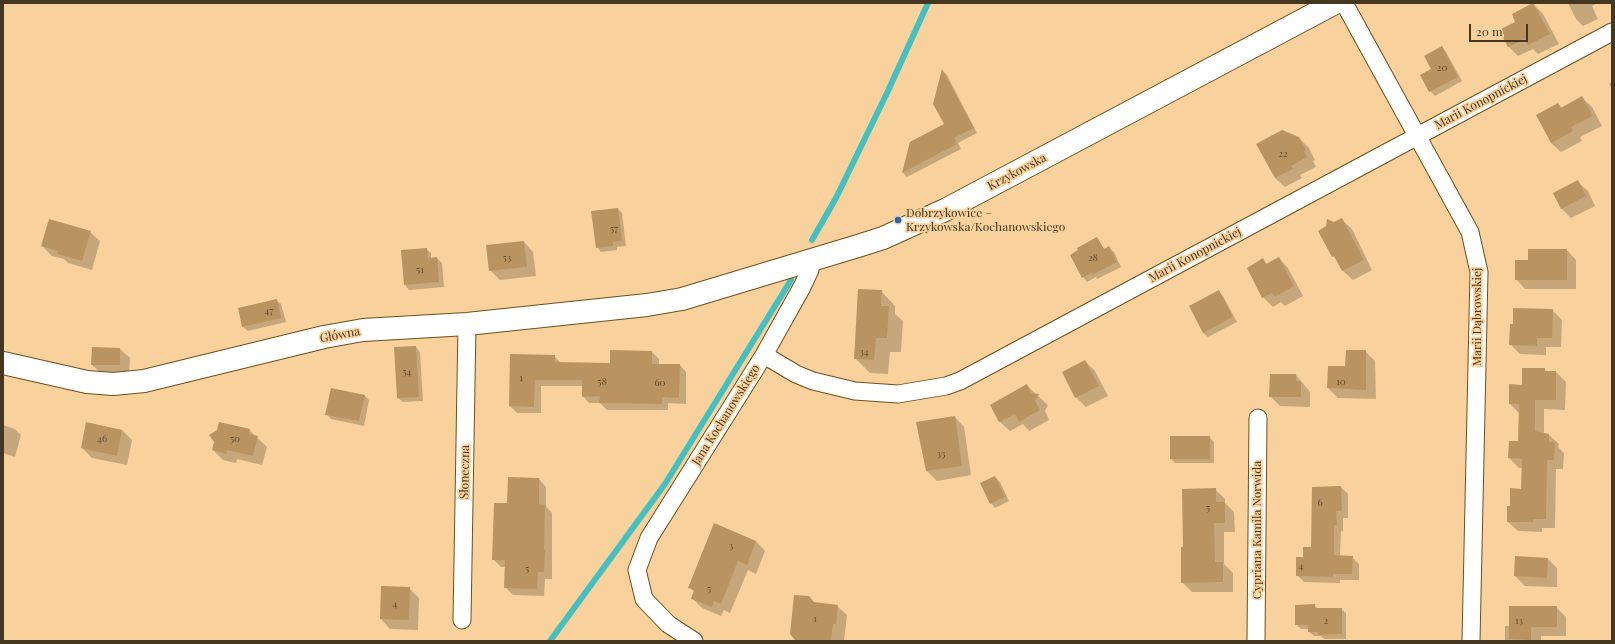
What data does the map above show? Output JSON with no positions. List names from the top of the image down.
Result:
{
  "streets": {
    "street": [
      "Marii Konopnickiej",
      "Krzykowska",
      "Marii Dąbrowskiej",
      "Główna",
      "Jana Kochanowskiego",
      "Słoneczna",
      "Cypriana Kamila Norwida"
    ]
  },
  "crossings": [
    ["Marii Konopnickiej", "Marii Dąbrowskiej"],
    ["Marii Konopnickiej", "Jana Kochanowskiego"],
    ["Krzykowska", "Główna"],
    ["Krzykowska", "Jana Kochanowskiego"],
    ["Główna", "Słoneczna"]
  ],
  "places": ["Dobrzykowice – Krzykowska/Kochanowskiego"],
  "house_numbers": [
    "20",
    "22",
    "57",
    "53",
    "28",
    "51",
    "47",
    "34",
    "54",
    "1",
    "58",
    "10",
    "60",
    "46",
    "50",
    "33",
    "6",
    "5",
    "3",
    "4",
    "5",
    "5",
    "4",
    "1",
    "2",
    "13"
  ],
  "scale_bar": "20 m"
}
